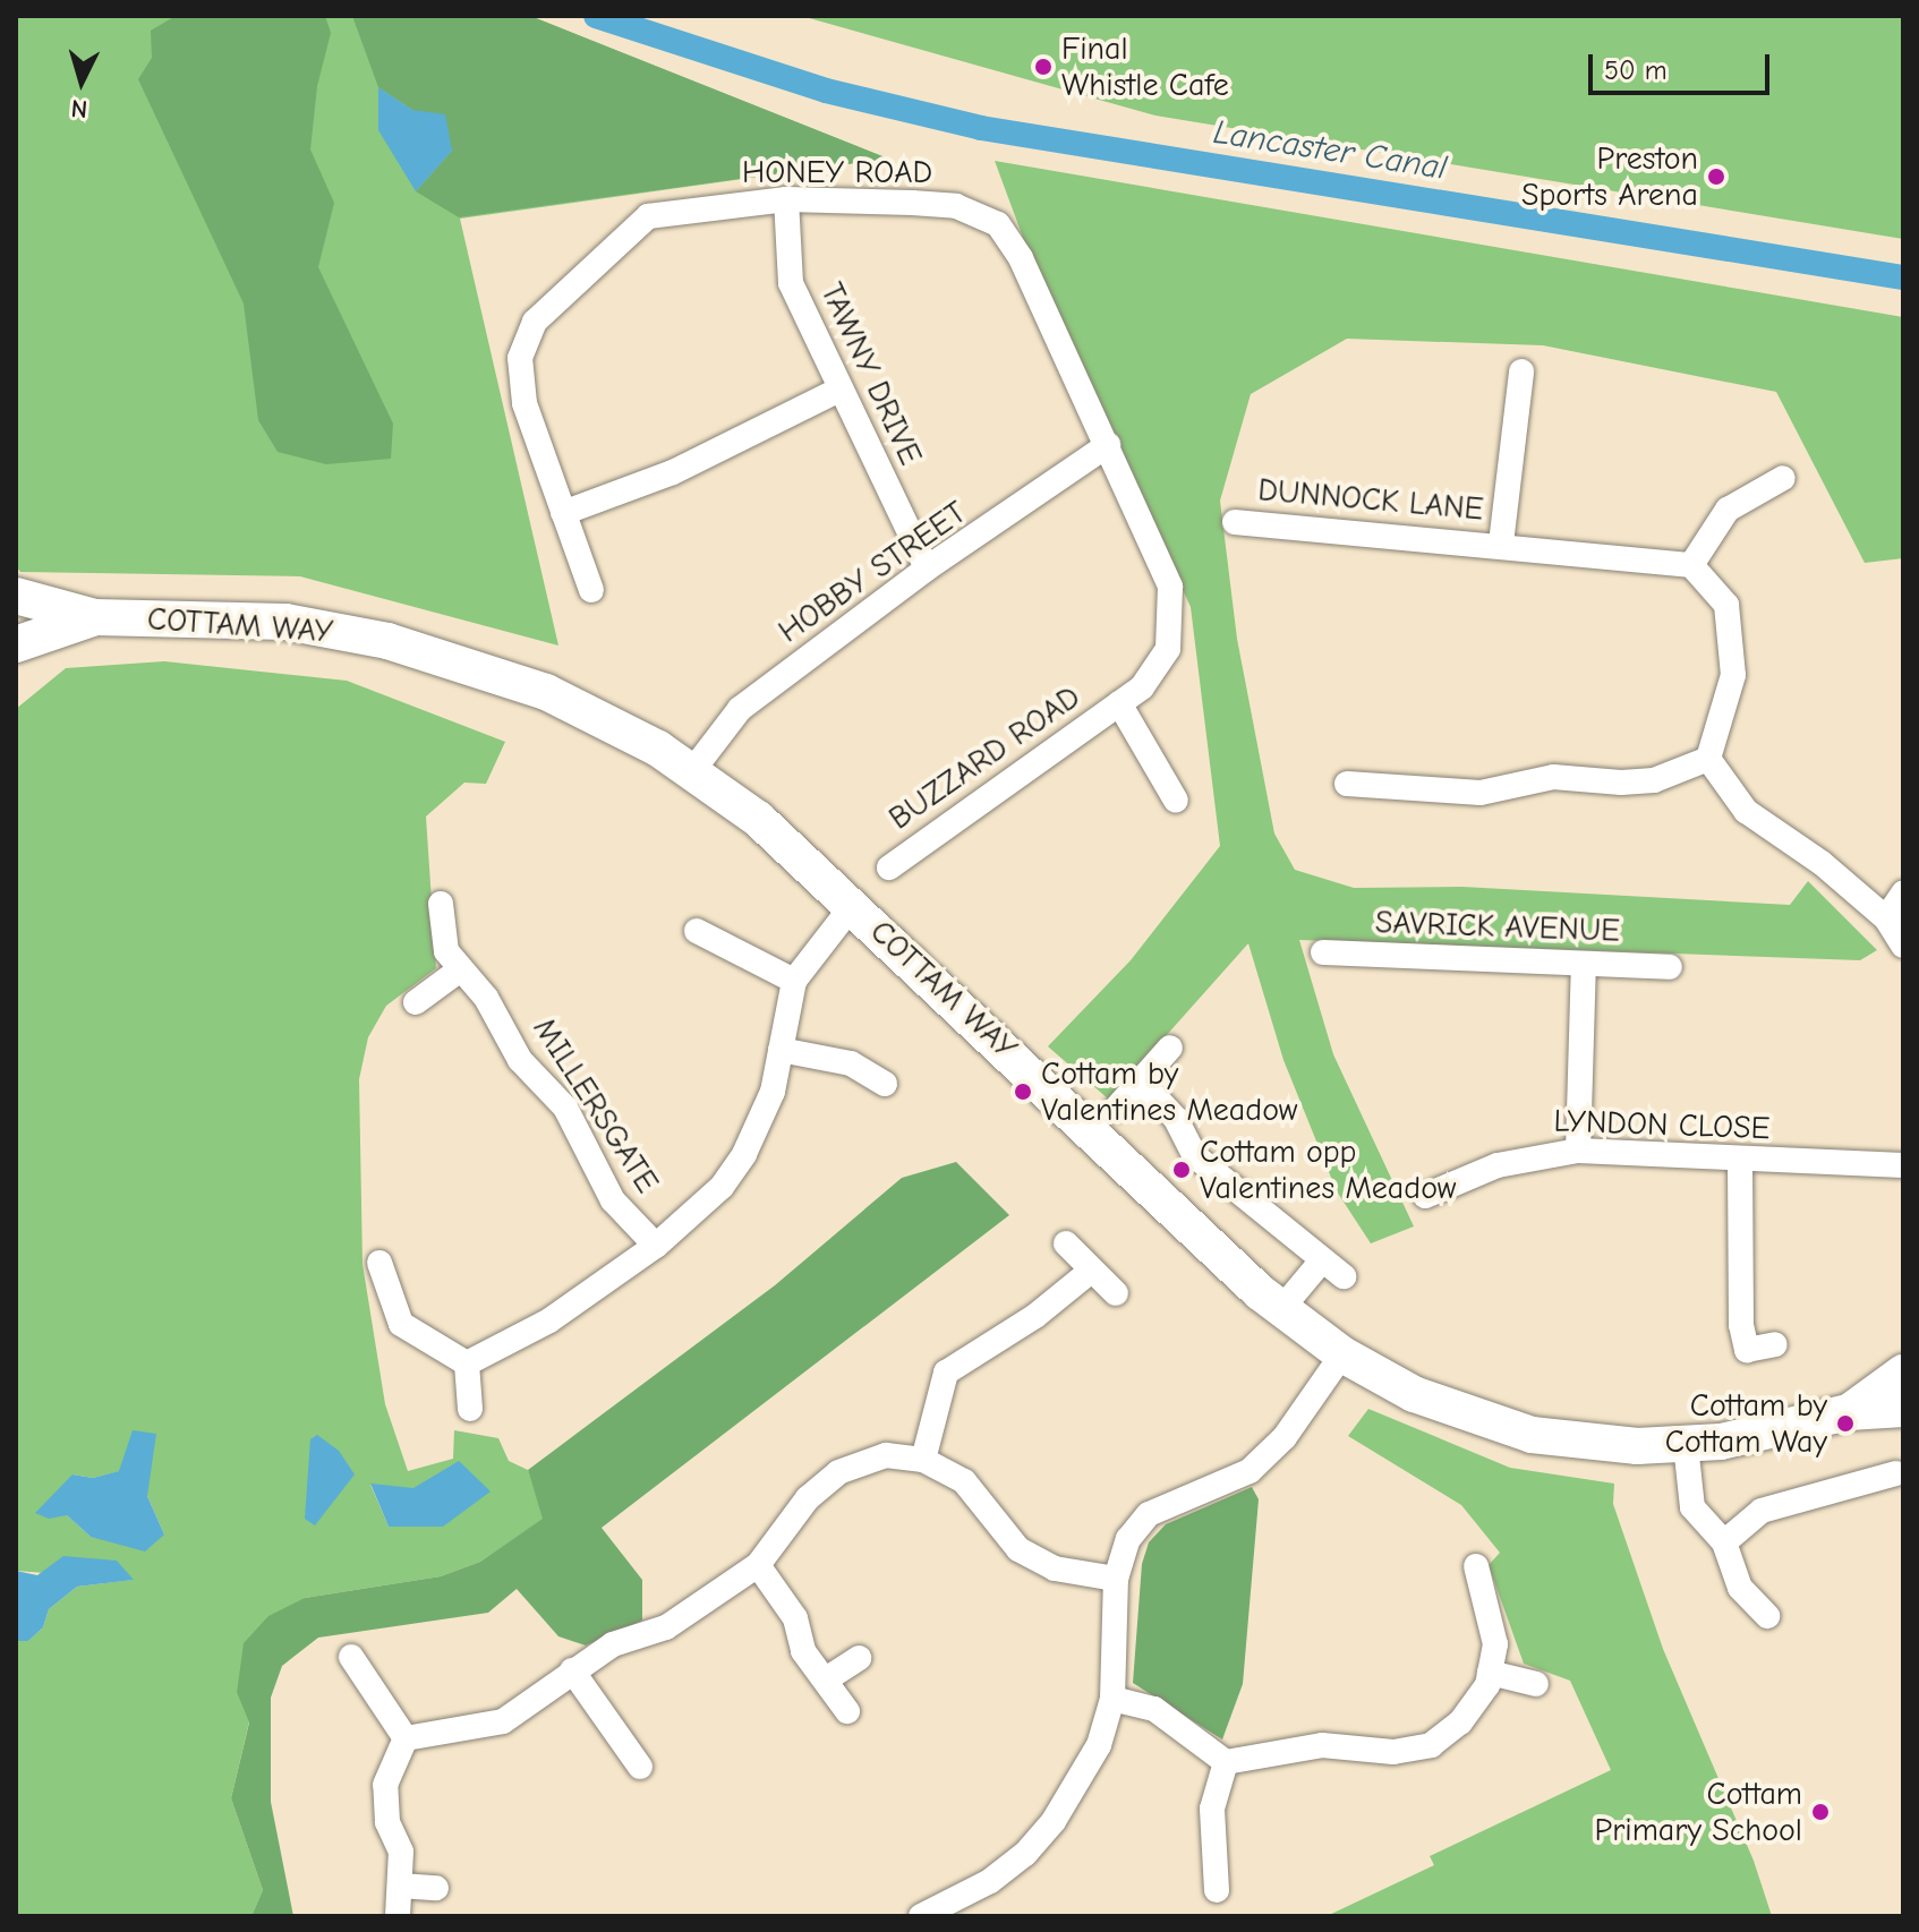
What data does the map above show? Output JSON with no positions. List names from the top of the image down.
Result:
{
  "streets": {
    "main road": ["COTTAM WAY"],
    "street": [
      "HONEY ROAD",
      "TAWNY DRIVE",
      "DUNNOCK LANE",
      "HOBBY STREET",
      "BUZZARD ROAD",
      "SAVRICK AVENUE",
      "MILLERSGATE",
      "LYNDON CLOSE"
    ]
  },
  "crossings": [
    ["HONEY ROAD", "TAWNY DRIVE"],
    ["HONEY ROAD", "HOBBY STREET"],
    ["HONEY ROAD", "BUZZARD ROAD"],
    ["TAWNY DRIVE", "HOBBY STREET"],
    ["HOBBY STREET", "COTTAM WAY"],
    ["HOBBY STREET", "BUZZARD ROAD"],
    ["COTTAM WAY", "MILLERSGATE"]
  ],
  "water": ["Lancaster Canal"],
  "places": [
    "Final Whistle Cafe",
    "Preston Sports Arena",
    "Cottam by Valentines Meadow",
    "Cottam opp Valentines Meadow",
    "Cottam by Cottam Way",
    "Cottam Primary School"
  ],
  "scale_bar": "50 m",
  "north": "bottom"
}
